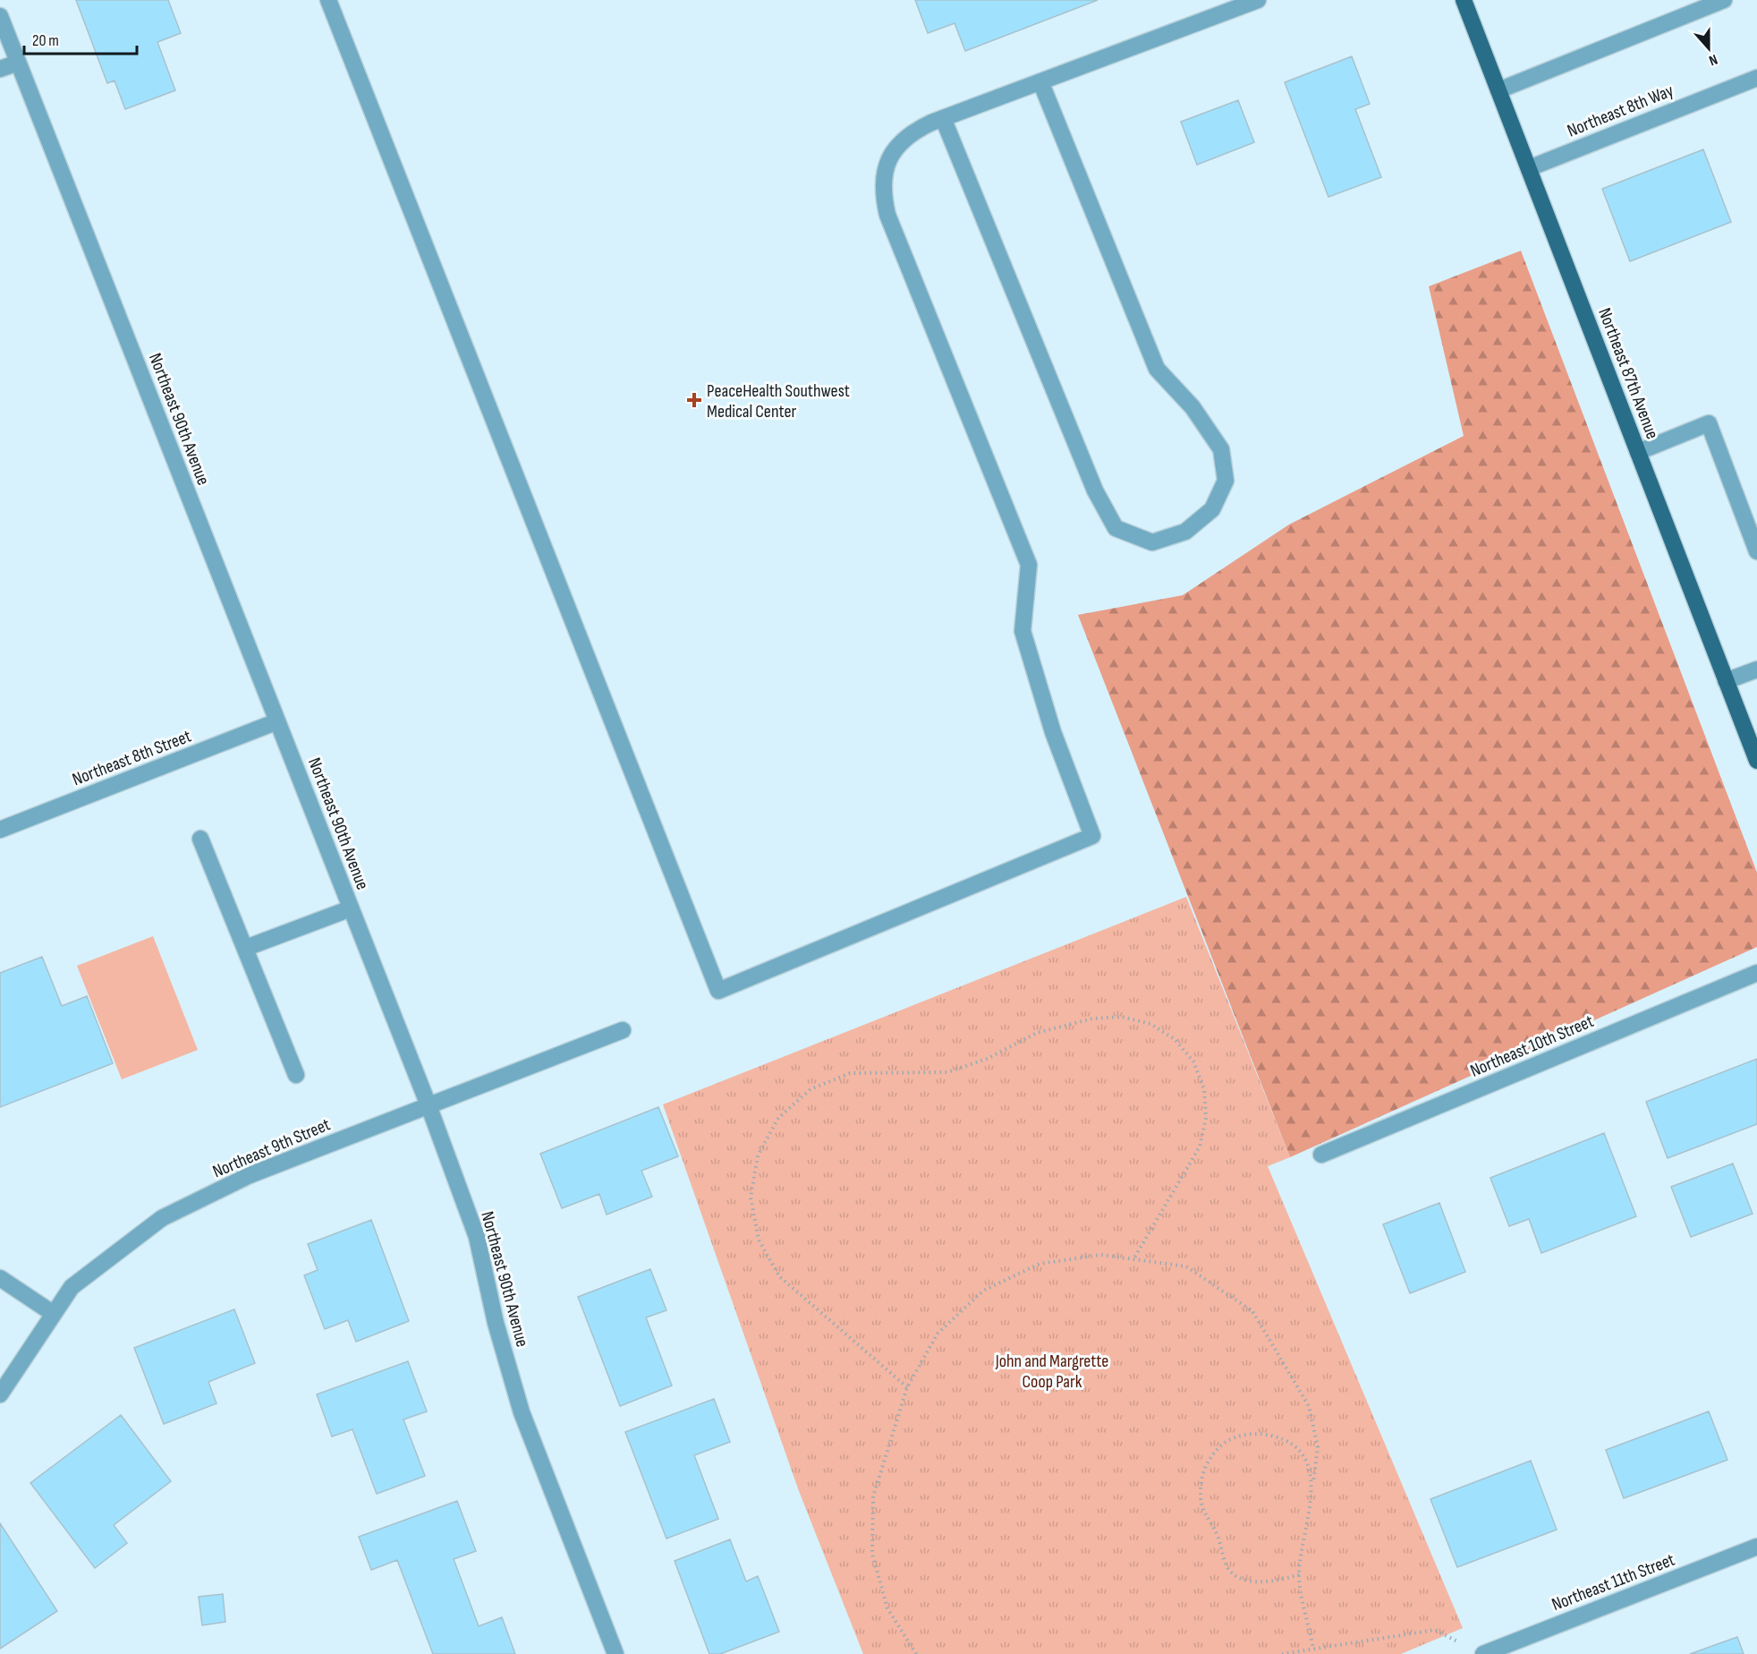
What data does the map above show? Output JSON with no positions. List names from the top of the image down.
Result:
{
  "streets": {
    "main road": ["Northeast 87th Avenue"],
    "street": [
      "Northeast 8th Way",
      "Northeast 90th Avenue",
      "Northeast 8th Street",
      "Northeast 10th Street",
      "Northeast 9th Street",
      "Northeast 11th Street"
    ]
  },
  "crossings": [
    ["Northeast 8th Way", "Northeast 87th Avenue"],
    ["Northeast 90th Avenue", "Northeast 8th Street"],
    ["Northeast 90th Avenue", "Northeast 9th Street"]
  ],
  "parks": ["John and Margrette Coop Park"],
  "places": {
    "health": ["PeaceHealth Southwest Medical Center"]
  },
  "scale_bar": "20 m",
  "north": "bottom"
}
